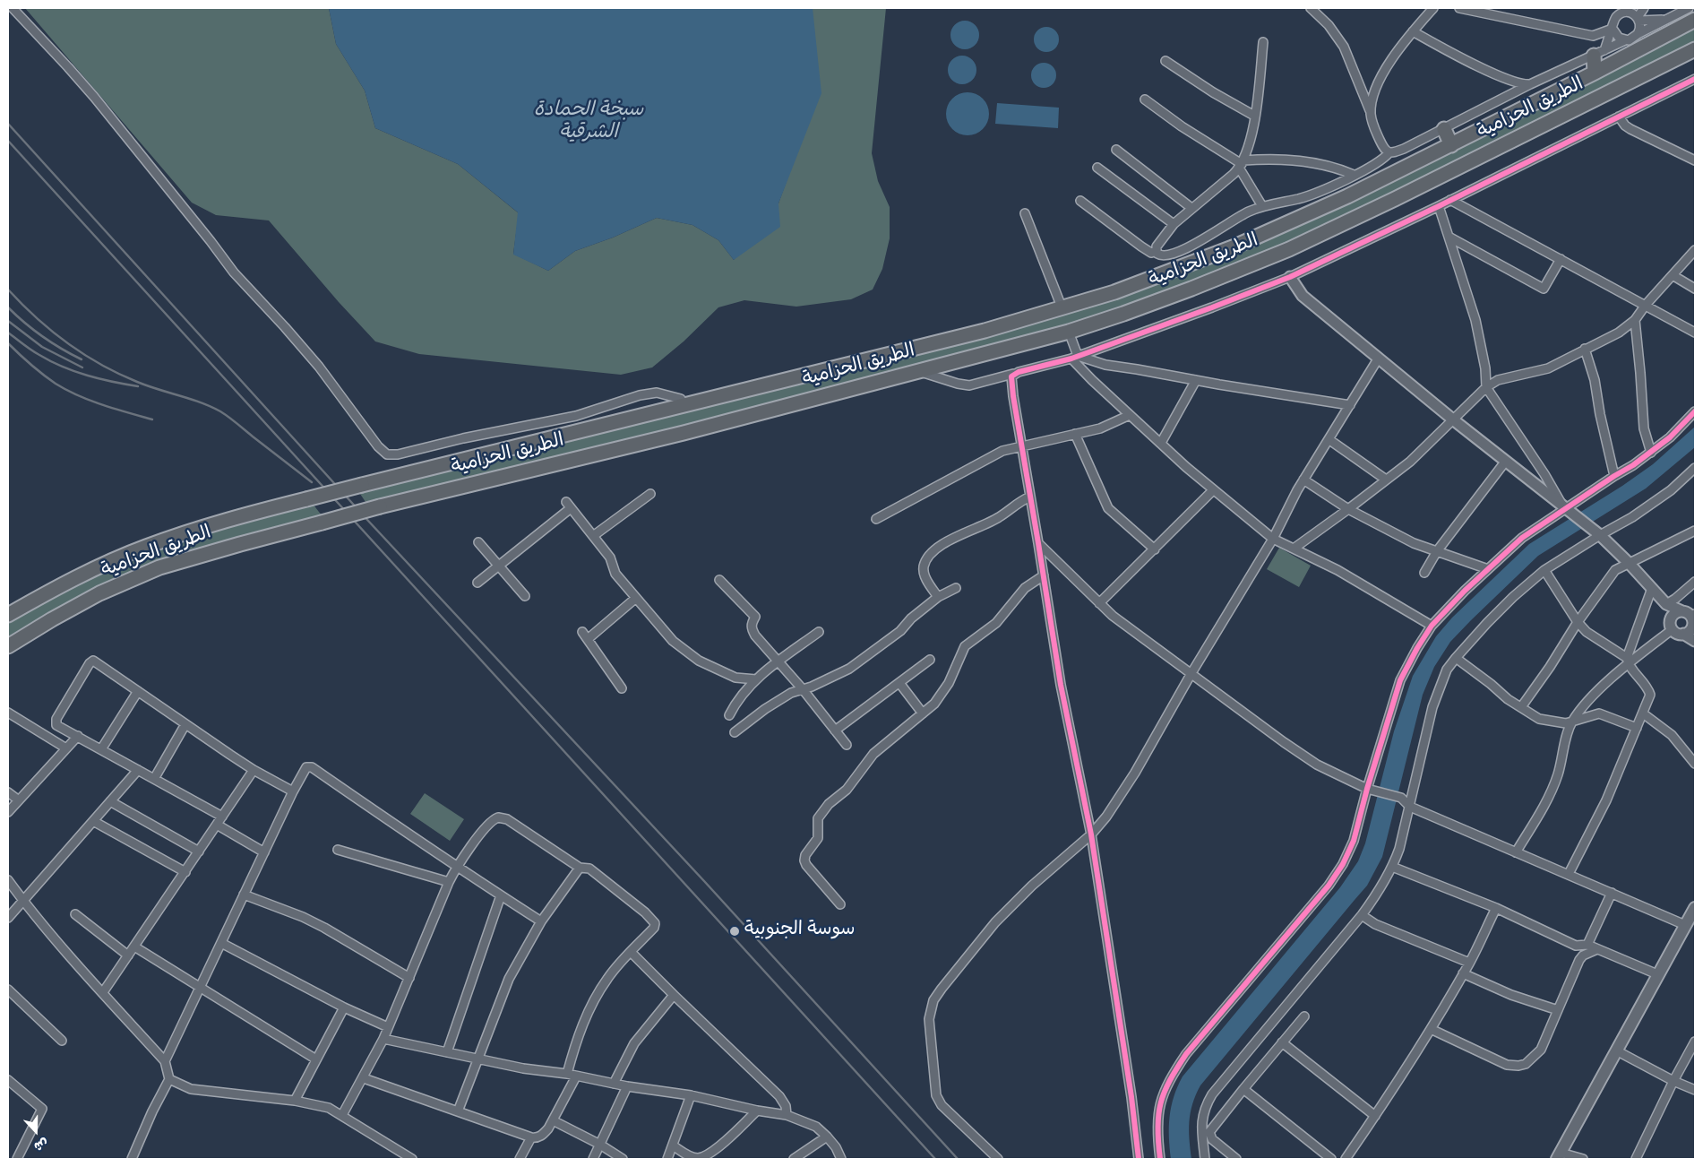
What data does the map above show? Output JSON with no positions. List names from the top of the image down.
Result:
{
  "streets": {
    "highway": ["الطريق الحزامية"]
  },
  "water": ["سبخة الحمادة الشرقية"],
  "places": ["سوسة الجنوبية"],
  "north": "bottom"
}
